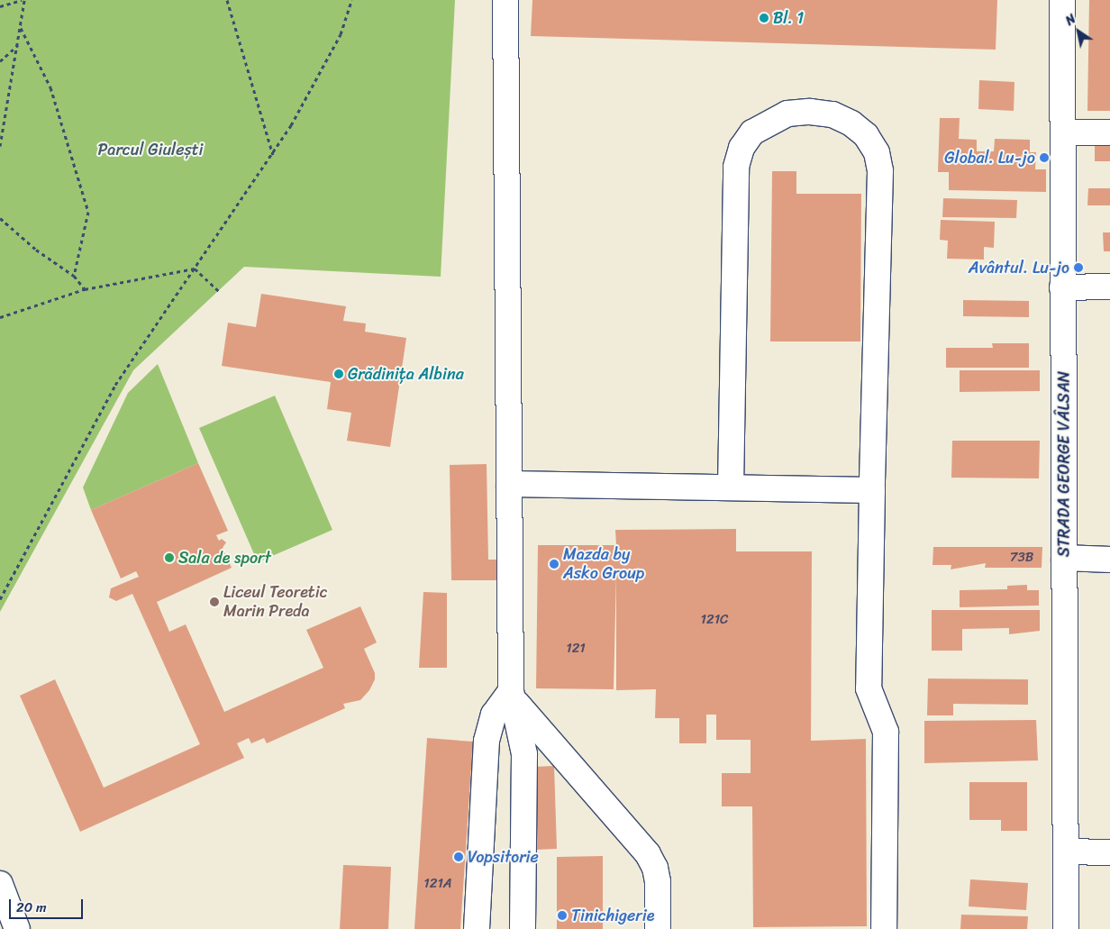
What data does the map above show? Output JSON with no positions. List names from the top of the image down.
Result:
{
  "streets": {
    "street": ["STRADA GEORGE VÂLSAN"]
  },
  "parks": ["Parcul Giulești"],
  "places": [
    "Bl. 1",
    "Global. Lu-jo",
    "Avântul. Lu-jo",
    "Grădinița Albina",
    "Sala de sport",
    "Mazda by Asko Group",
    "Liceul Teoretic Marin Preda",
    "Vopsitorie",
    "Tinichigerie"
  ],
  "house_numbers": [
    "73B",
    "121C",
    "121",
    "121A"
  ],
  "scale_bar": "20 m",
  "north": "top left"
}
